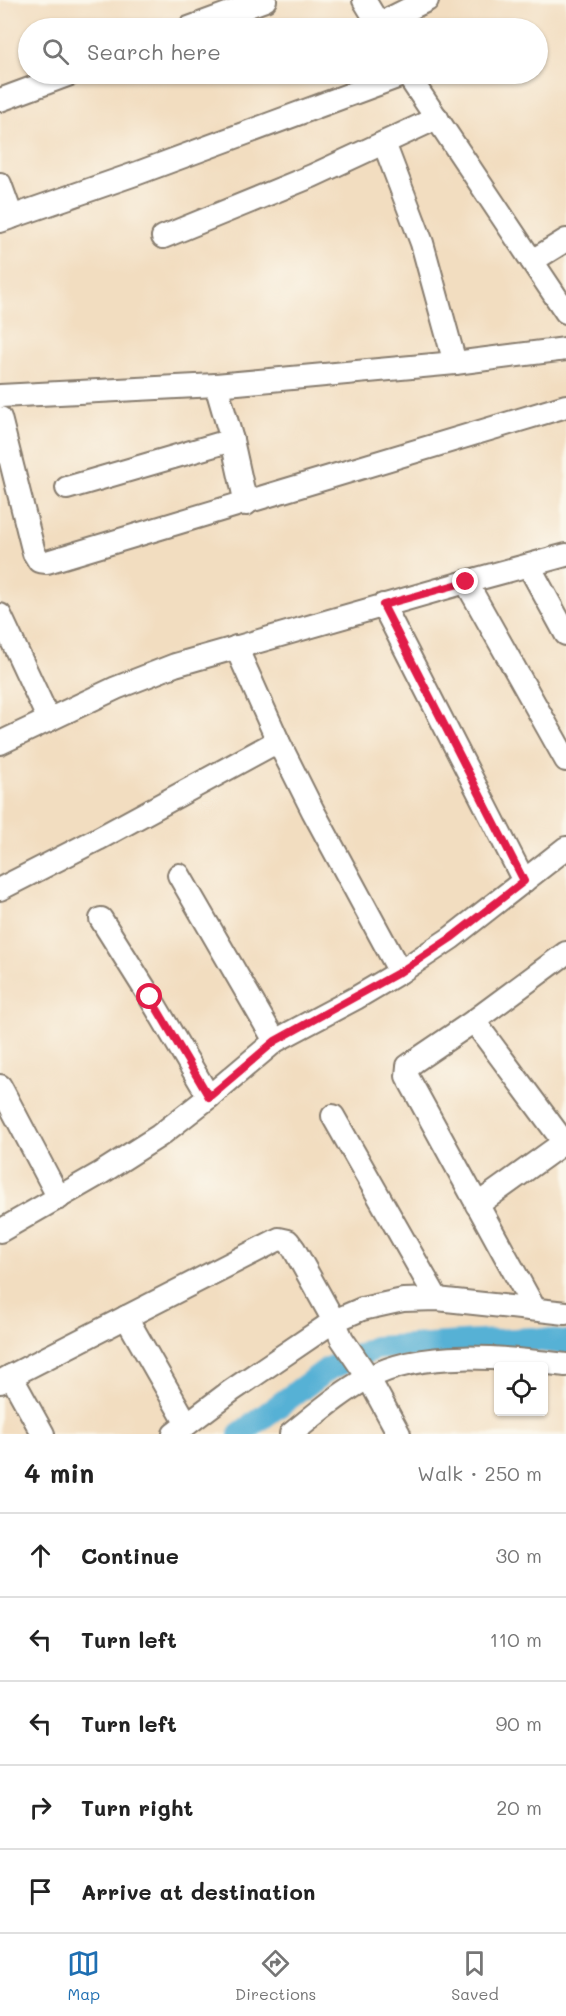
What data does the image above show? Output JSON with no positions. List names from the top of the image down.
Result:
{
  "page": {
    "search": "Search here",
    "heading": ["4 min", "Walk · 250 m"],
    "list": [
      ["Continue", "30 m"],
      ["Turn left", "110 m"],
      ["Turn left", "90 m"],
      ["Turn right", "20 m"],
      "Arrive at destination"
    ],
    "nav": ["Map", "Directions", "Saved"]
  }
}
